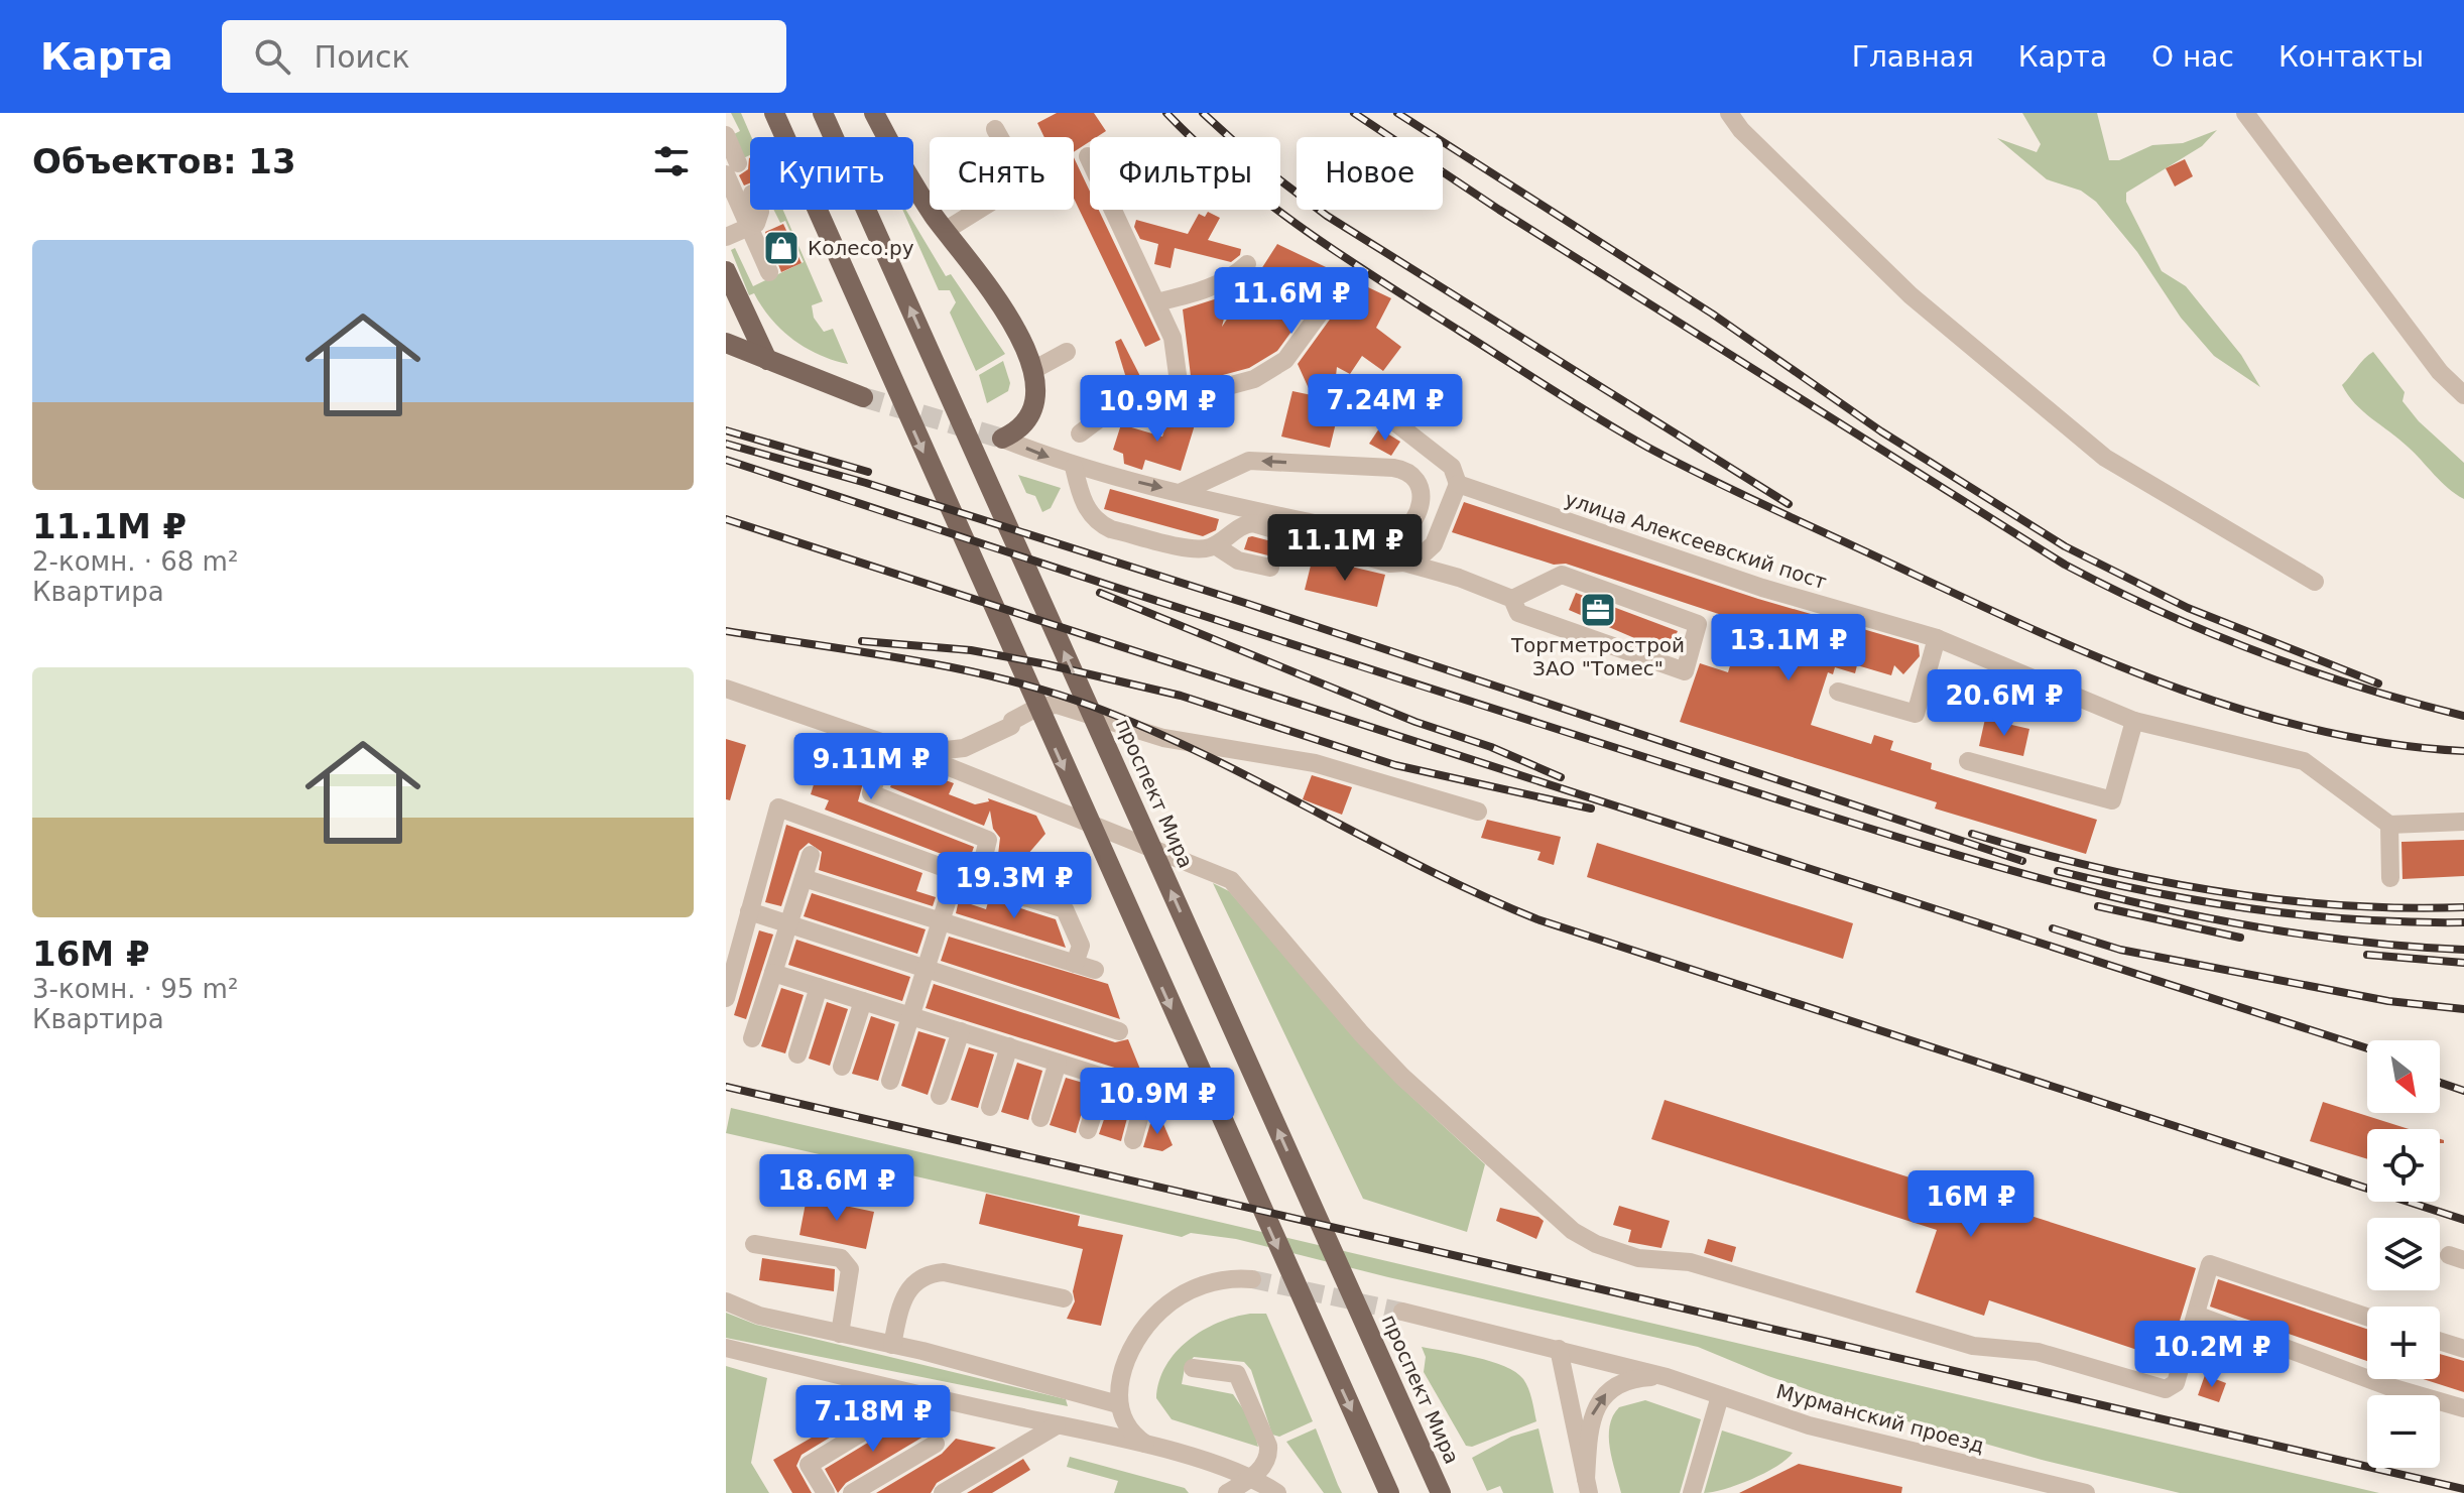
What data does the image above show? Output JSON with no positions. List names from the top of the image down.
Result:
{
  "streets": {
    "main road": ["проспект Мира"],
    "street": ["улица Алексеевский пост", "Мурманский проезд"]
  },
  "places": {
    "shop": ["Колесо.ру"],
    "office": ["Торгметрострой ЗАО \"Томес\""]
  },
  "north": "bottom right",
  "page": {
    "header": "Карта",
    "search": "Поиск",
    "nav": [
      "Главная",
      "Карта",
      "О нас",
      "Контакты"
    ],
    "heading": "Объектов: 13",
    "chip": [
      "Купить",
      "Снять",
      "Фильтры",
      "Новое"
    ],
    "list": [
      {
        "name": "11.1M ₽",
        "note": "2-комн. · 68 m² · Квартира"
      },
      {
        "name": "16M ₽",
        "note": "3-комн. · 95 m² · Квартира"
      }
    ],
    "price": [
      "11.6M ₽",
      "7.24M ₽",
      "10.9M ₽",
      "11.1M ₽",
      "13.1M ₽",
      "20.6M ₽",
      "9.11M ₽",
      "19.3M ₽",
      "10.9M ₽",
      "18.6M ₽",
      "16M ₽",
      "10.2M ₽",
      "7.18M ₽"
    ],
    "map_buttons": ["+", "−"]
  }
}
